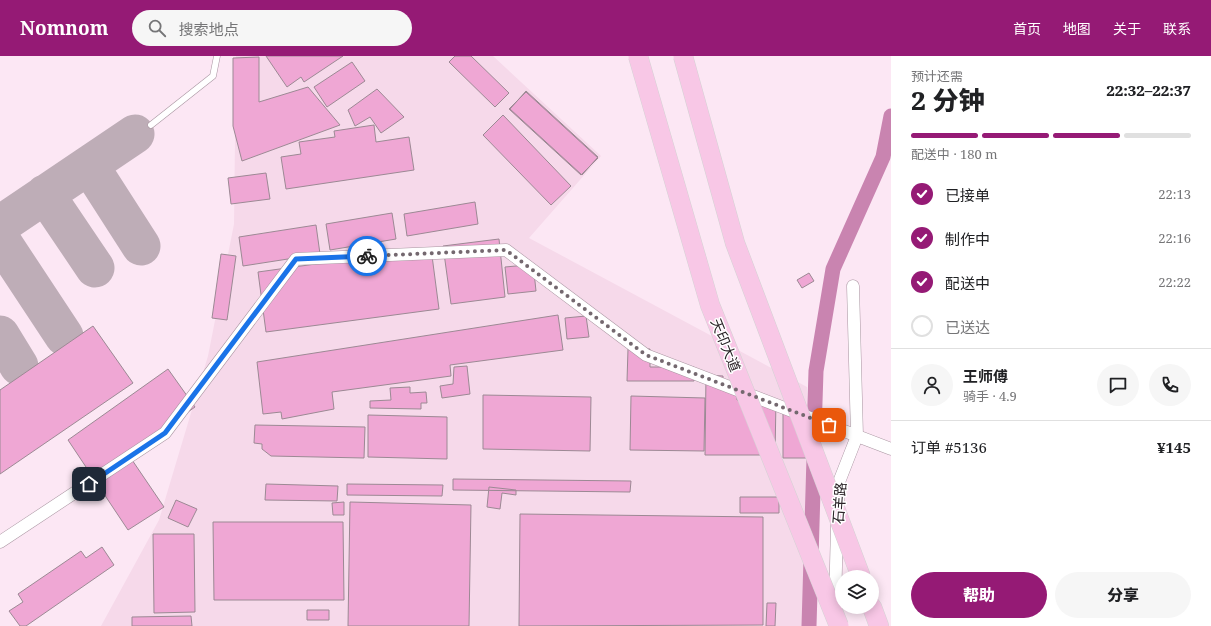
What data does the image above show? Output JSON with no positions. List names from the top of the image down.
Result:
{
  "streets": {
    "main road": ["天印大道"],
    "street": ["石羊路"]
  },
  "page": {
    "header": "Nomnom",
    "search": "搜索地点",
    "nav": [
      "首页",
      "地图",
      "关于",
      "联系"
    ],
    "heading": ["2 分钟", "预计还需", "22:32–22:37"],
    "panel": [
      "王师傅",
      "骑手 · 4.9",
      "订单 #5136",
      "¥145"
    ],
    "bar": "配送中 · 180 m",
    "list": [
      ["已接单", "22:13"],
      ["制作中", "22:16"],
      ["配送中", "22:22"],
      "已送达"
    ],
    "buttons": ["帮助", "分享"]
  }
}
